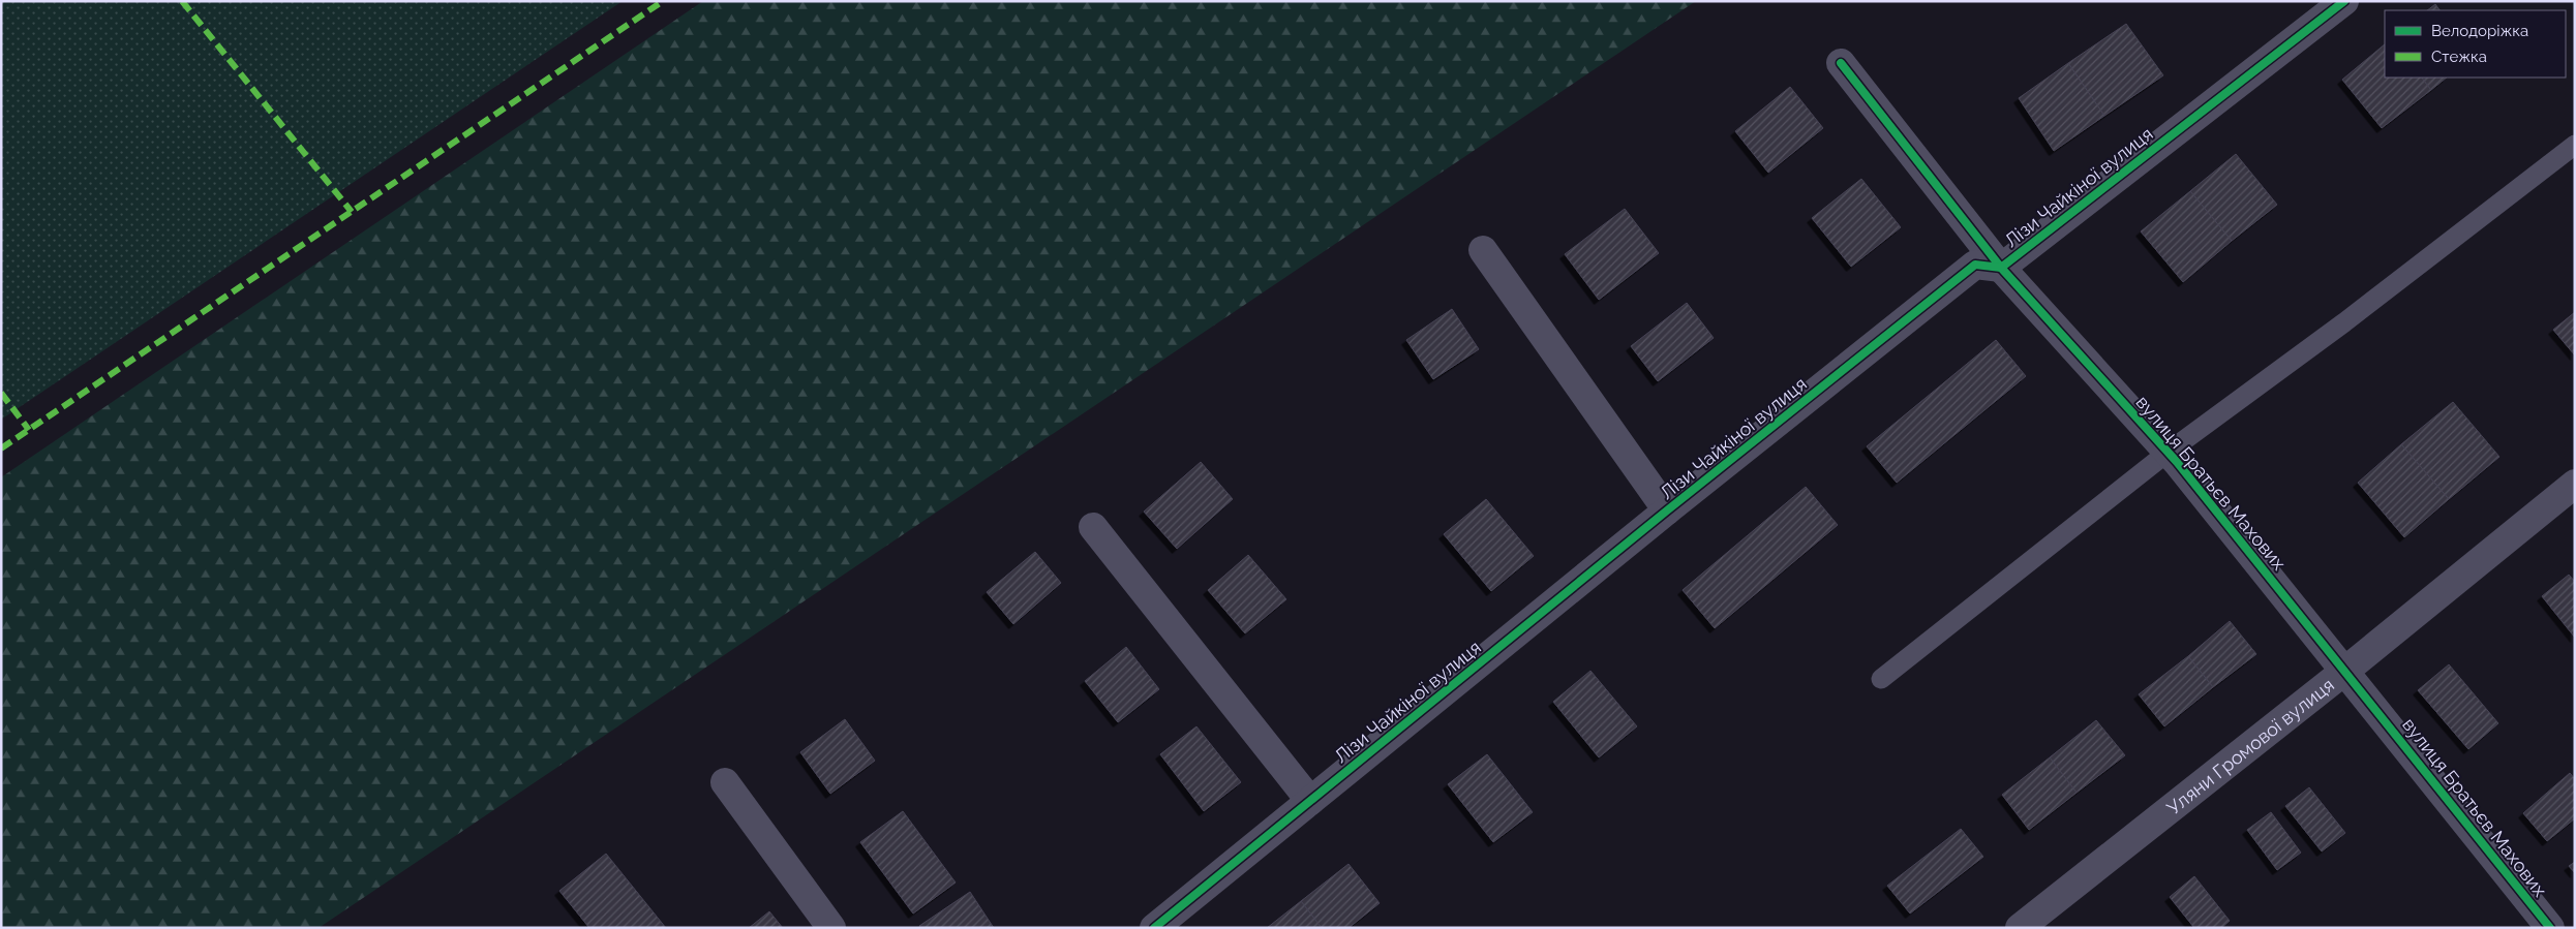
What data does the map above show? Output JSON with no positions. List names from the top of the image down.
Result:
{
  "streets": {
    "street": ["Лізи Чайкіної вулиця", "вулиця Братьєв Махових", "Уляни Громової вулиця"]
  },
  "crossings": [
    ["Лізи Чайкіної вулиця", "вулиця Братьєв Махових"],
    ["вулиця Братьєв Махових", "Уляни Громової вулиця"]
  ],
  "legend": ["Велодоріжка", "Стежка"]
}
